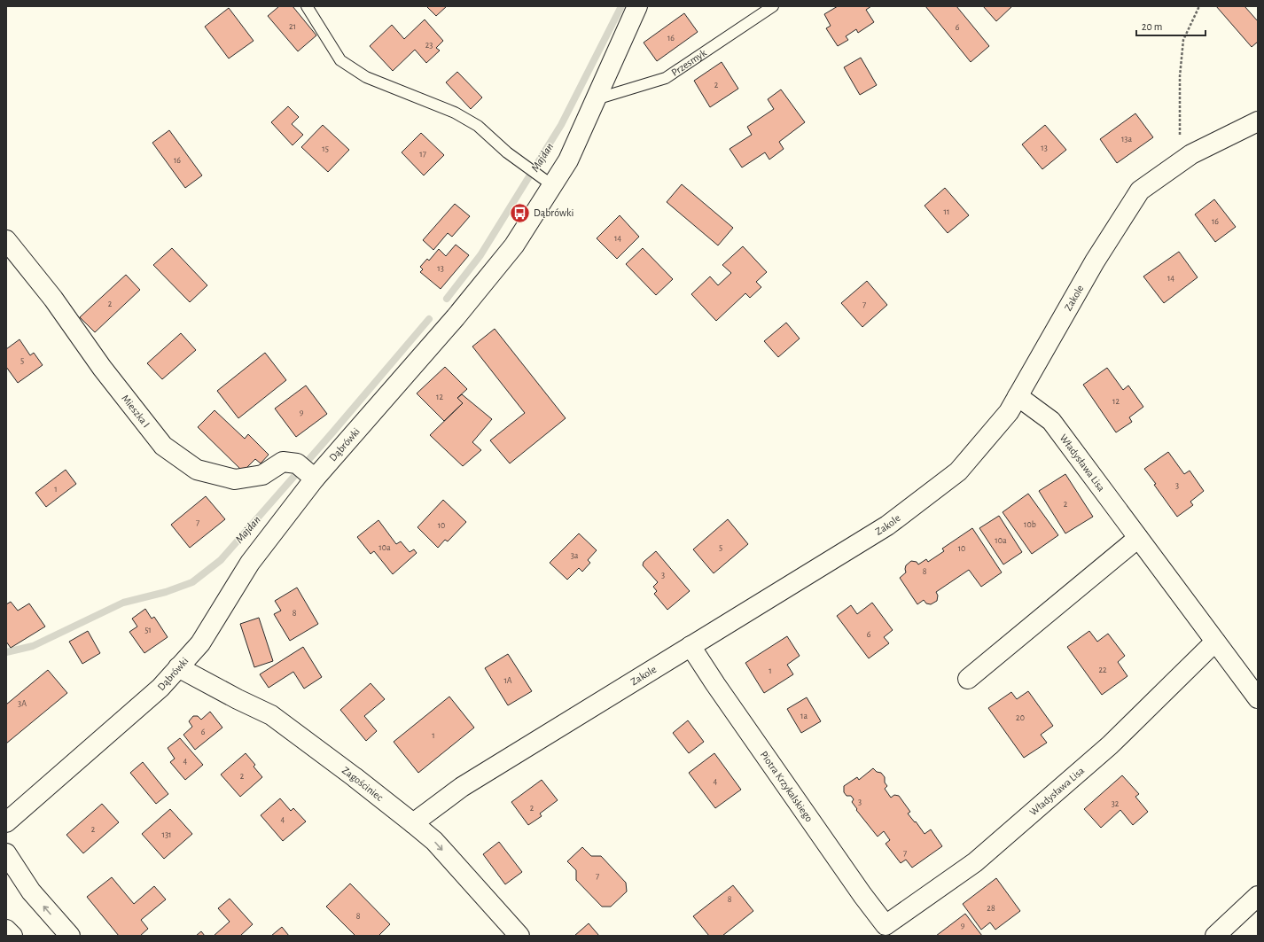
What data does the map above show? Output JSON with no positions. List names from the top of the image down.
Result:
{
  "streets": {
    "street": [
      "Zakole",
      "Mieszka I",
      "Dąbrówki",
      "Władysława Lisa",
      "Zagościniec",
      "Piotra Krzykalskiego"
    ],
    "lane": ["Przesmyk"]
  },
  "crossings": [
    ["Przesmyk", "Dąbrówki"],
    ["Zakole", "Władysława Lisa"],
    ["Zakole", "Zagościniec"],
    ["Zakole", "Piotra Krzykalskiego"],
    ["Mieszka I", "Dąbrówki"],
    ["Dąbrówki", "Zagościniec"],
    ["Władysława Lisa", "Piotra Krzykalskiego"]
  ],
  "one_way": ["Zagościniec"],
  "water": ["Majdan"],
  "places": {
    "bus stop": ["Dąbrówki"]
  },
  "house_numbers": [
    "21",
    "6",
    "16",
    "23",
    "2",
    "13a",
    "13",
    "15",
    "17",
    "16",
    "11",
    "16",
    "14",
    "13",
    "14",
    "2",
    "7",
    "5",
    "12",
    "12",
    "9",
    "3",
    "1",
    "2",
    "7",
    "10b",
    "10",
    "10a",
    "10a",
    "5",
    "10",
    "3a",
    "8",
    "3",
    "8",
    "51",
    "6",
    "22",
    "1",
    "1A",
    "3A",
    "1a",
    "20",
    "6",
    "1",
    "4",
    "2",
    "4",
    "3",
    "32",
    "2",
    "4",
    "2",
    "131",
    "7",
    "7",
    "8",
    "28",
    "8",
    "9"
  ],
  "scale_bar": "20 m"
}
